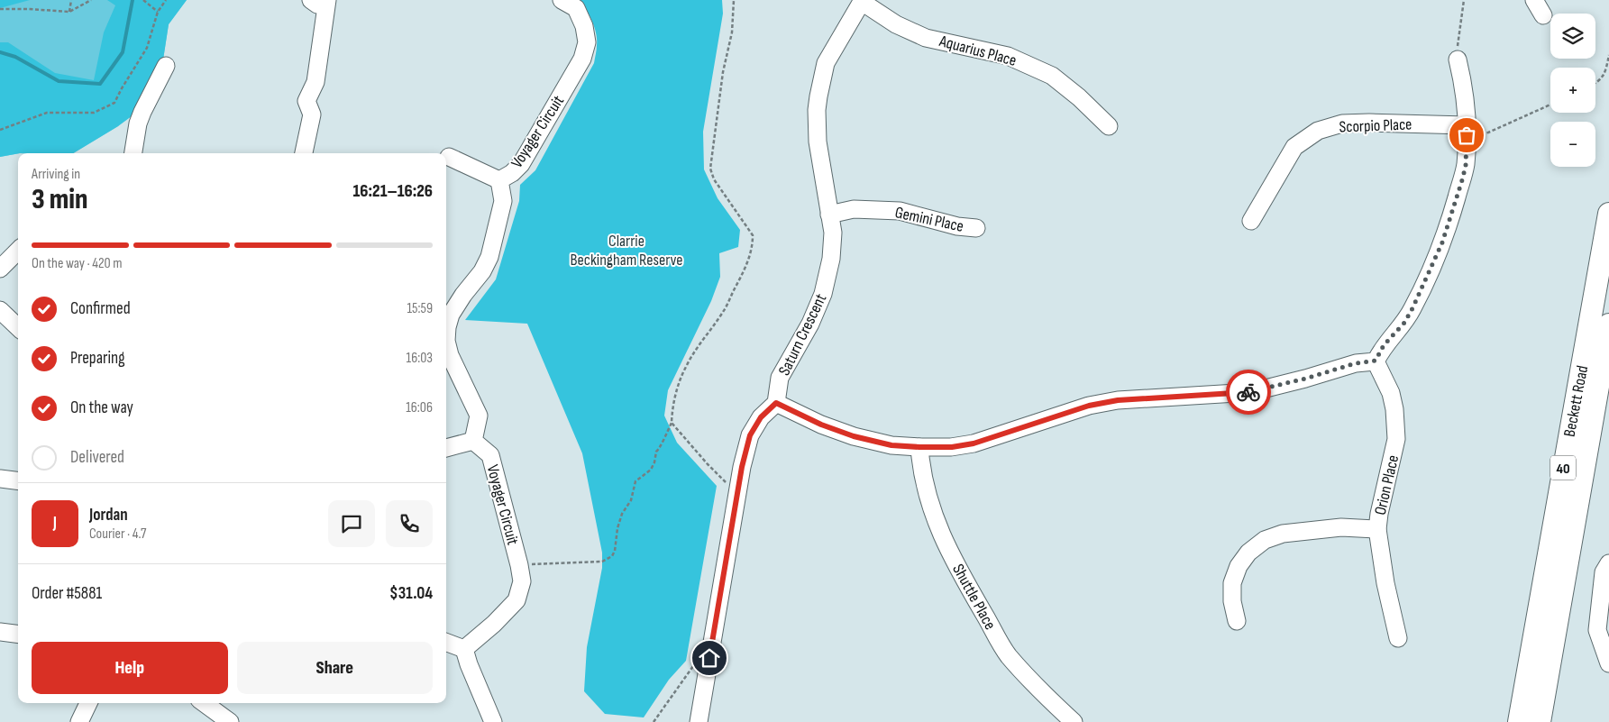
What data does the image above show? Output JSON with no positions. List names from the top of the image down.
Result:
{
  "streets": {
    "main road": ["Beckett Road", "40"],
    "street": [
      "Aquarius Place",
      "Scorpio Place",
      "Voyager Circuit",
      "Gemini Place",
      "Saturn Crescent",
      "Orion Place",
      "Shuttle Place"
    ]
  },
  "crossings": [
    ["Aquarius Place", "Saturn Crescent"],
    ["Gemini Place", "Saturn Crescent"]
  ],
  "parks": ["Clarrie Beckingham Reserve"],
  "page": {
    "map_buttons": ["+", "−"],
    "heading": ["3 min", "Arriving in", "16:21–16:26"],
    "panel": [
      "Jordan",
      "Courier · 4.7",
      "Order #5881",
      "$31.04"
    ],
    "bar": "On the way · 420 m",
    "list": [
      ["Confirmed", "15:59"],
      ["Preparing", "16:03"],
      ["On the way", "16:06"],
      "Delivered"
    ],
    "round": "J",
    "buttons": ["Help", "Share"]
  }
}
